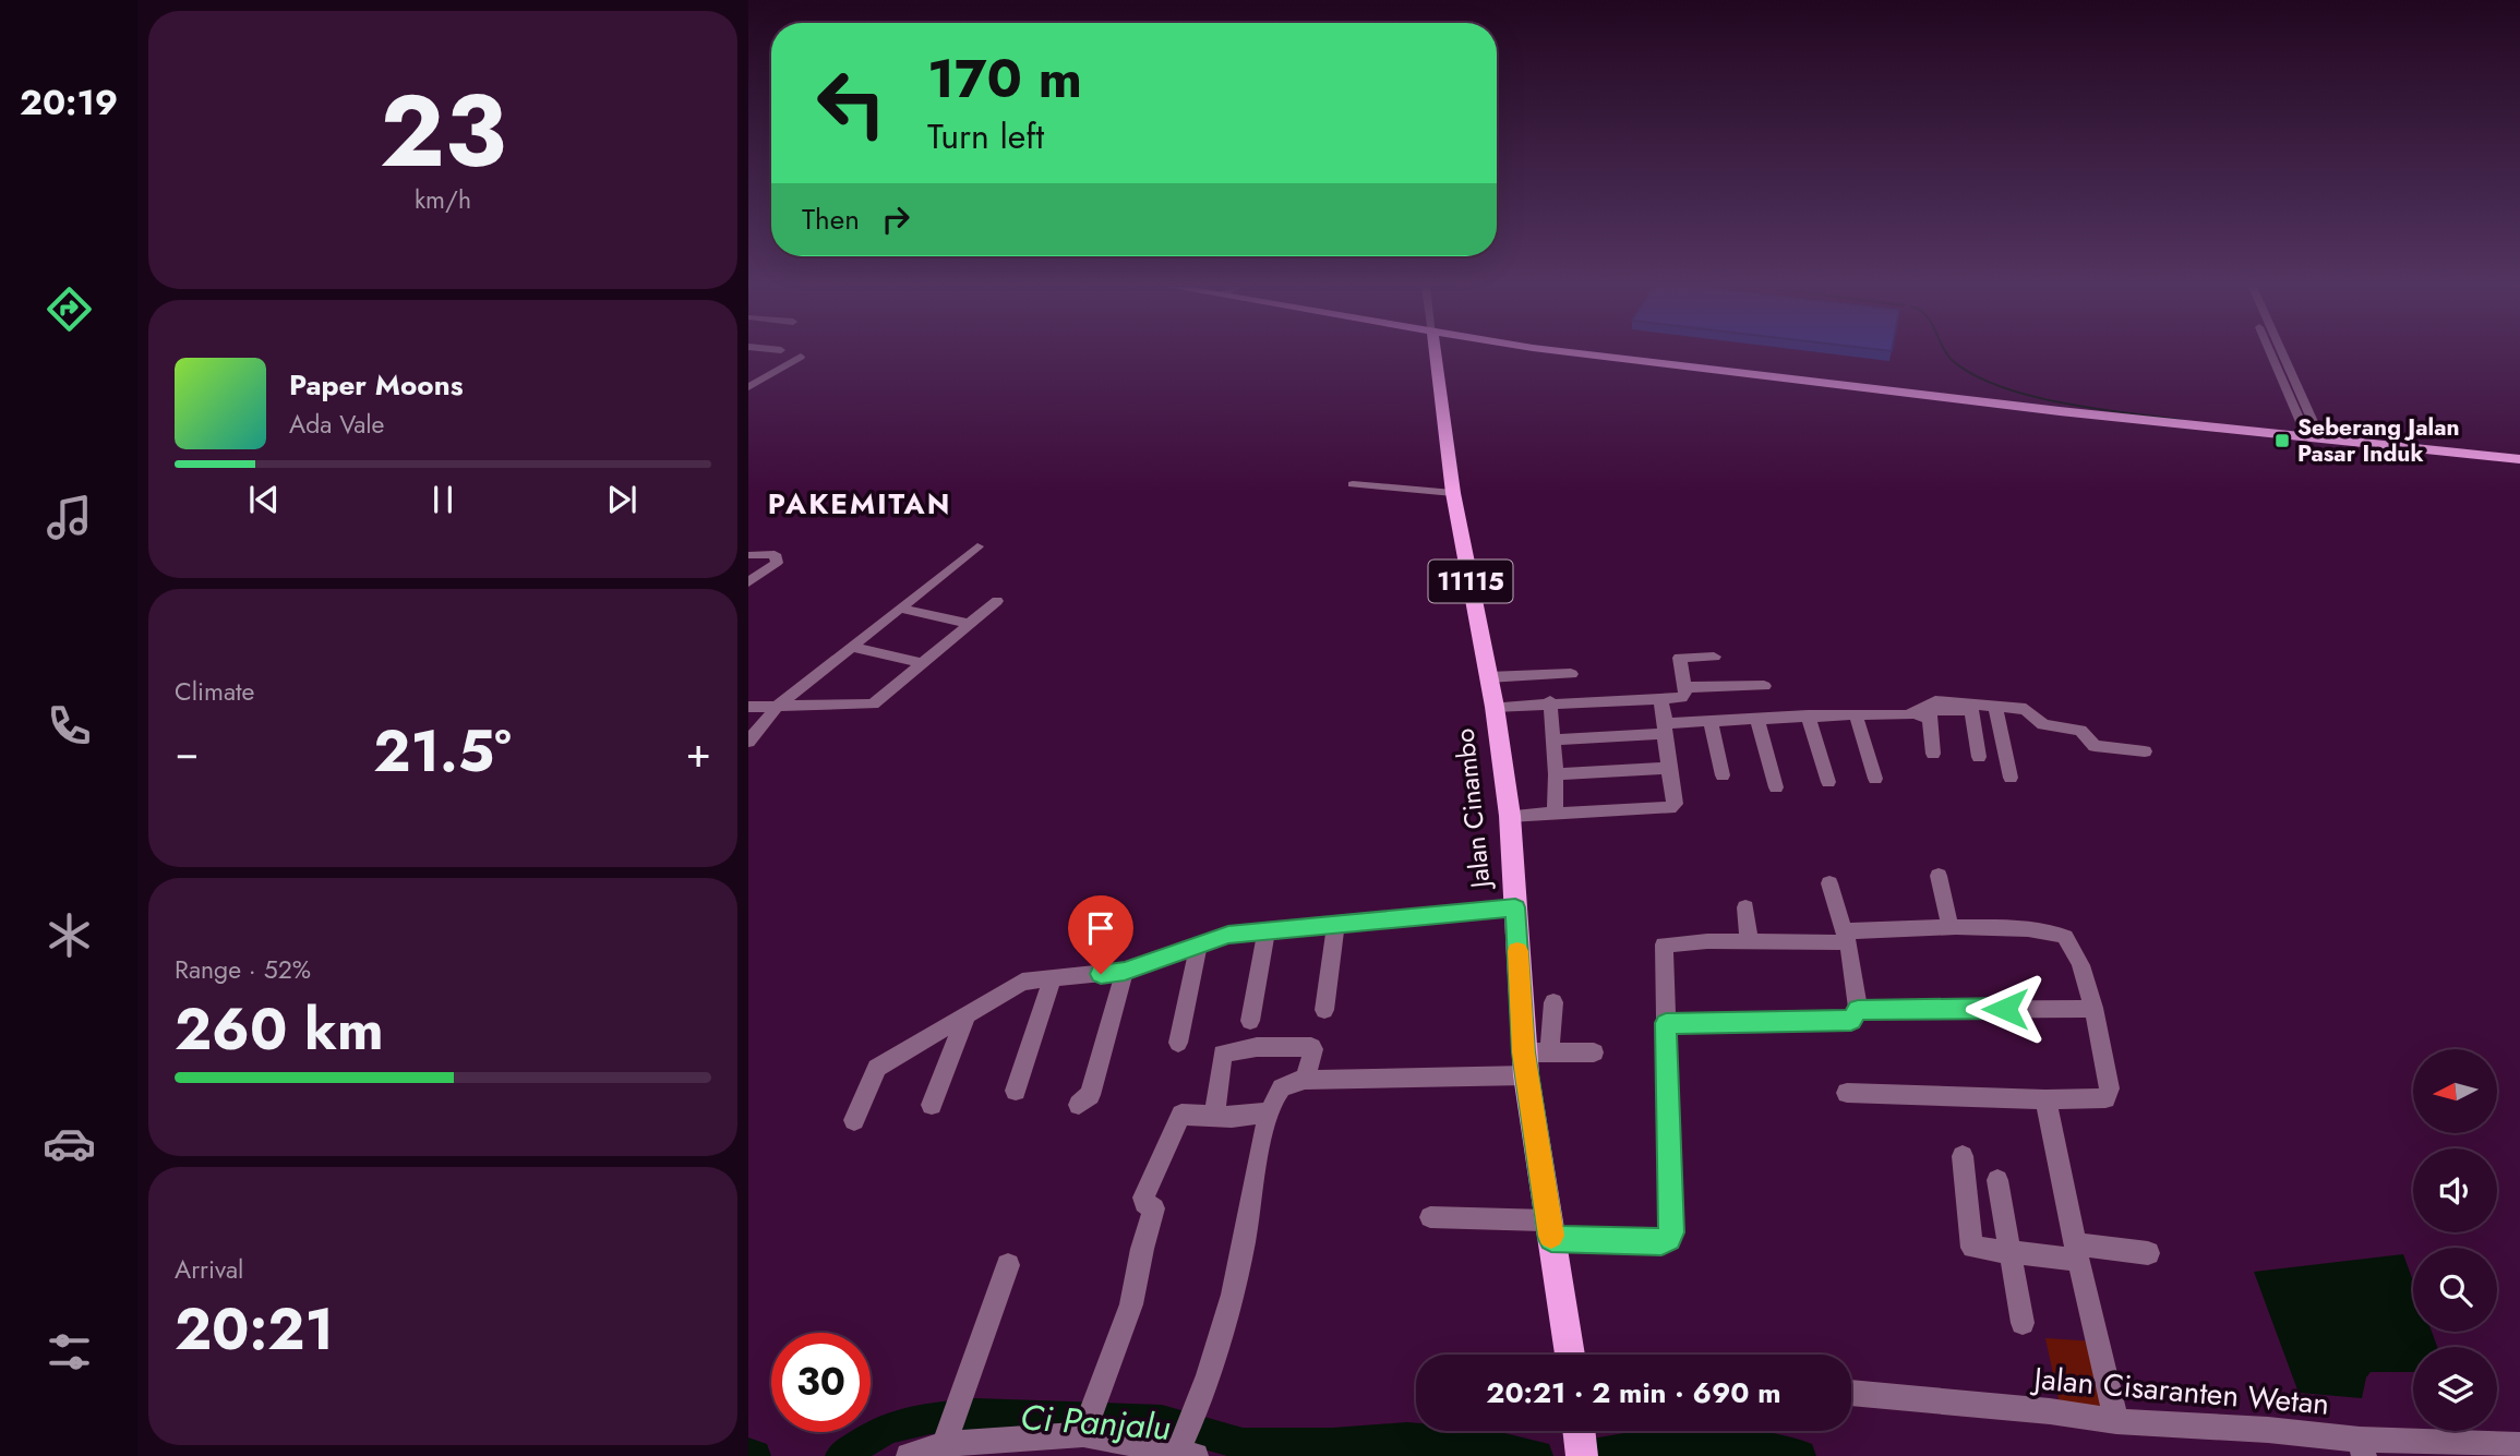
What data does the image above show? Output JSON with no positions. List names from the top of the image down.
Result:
{
  "streets": {
    "main road": ["11115", "Jalan Cinambo"],
    "street": ["Jalan Cisaranten Wetan"]
  },
  "districts": ["PAKEMITAN"],
  "water": ["Ci Panjalu"],
  "places": {
    "transit": ["Seberang Jalan Pasar Induk"]
  },
  "north": "left",
  "page": {
    "tabs": "20:19",
    "tile": [
      ["23", "km/h"],
      "Climate",
      ["Range · 52%", "260 km"],
      ["Arrival", "20:21"]
    ],
    "turn": ["170 m", "Turn left"],
    "then": "Then",
    "song": ["Paper Moons", "Ada Vale"],
    "heat": ["−", "21.5°", "+"],
    "limit": "30",
    "trip": "20:21 · 2 min · 690 m"
  }
}
